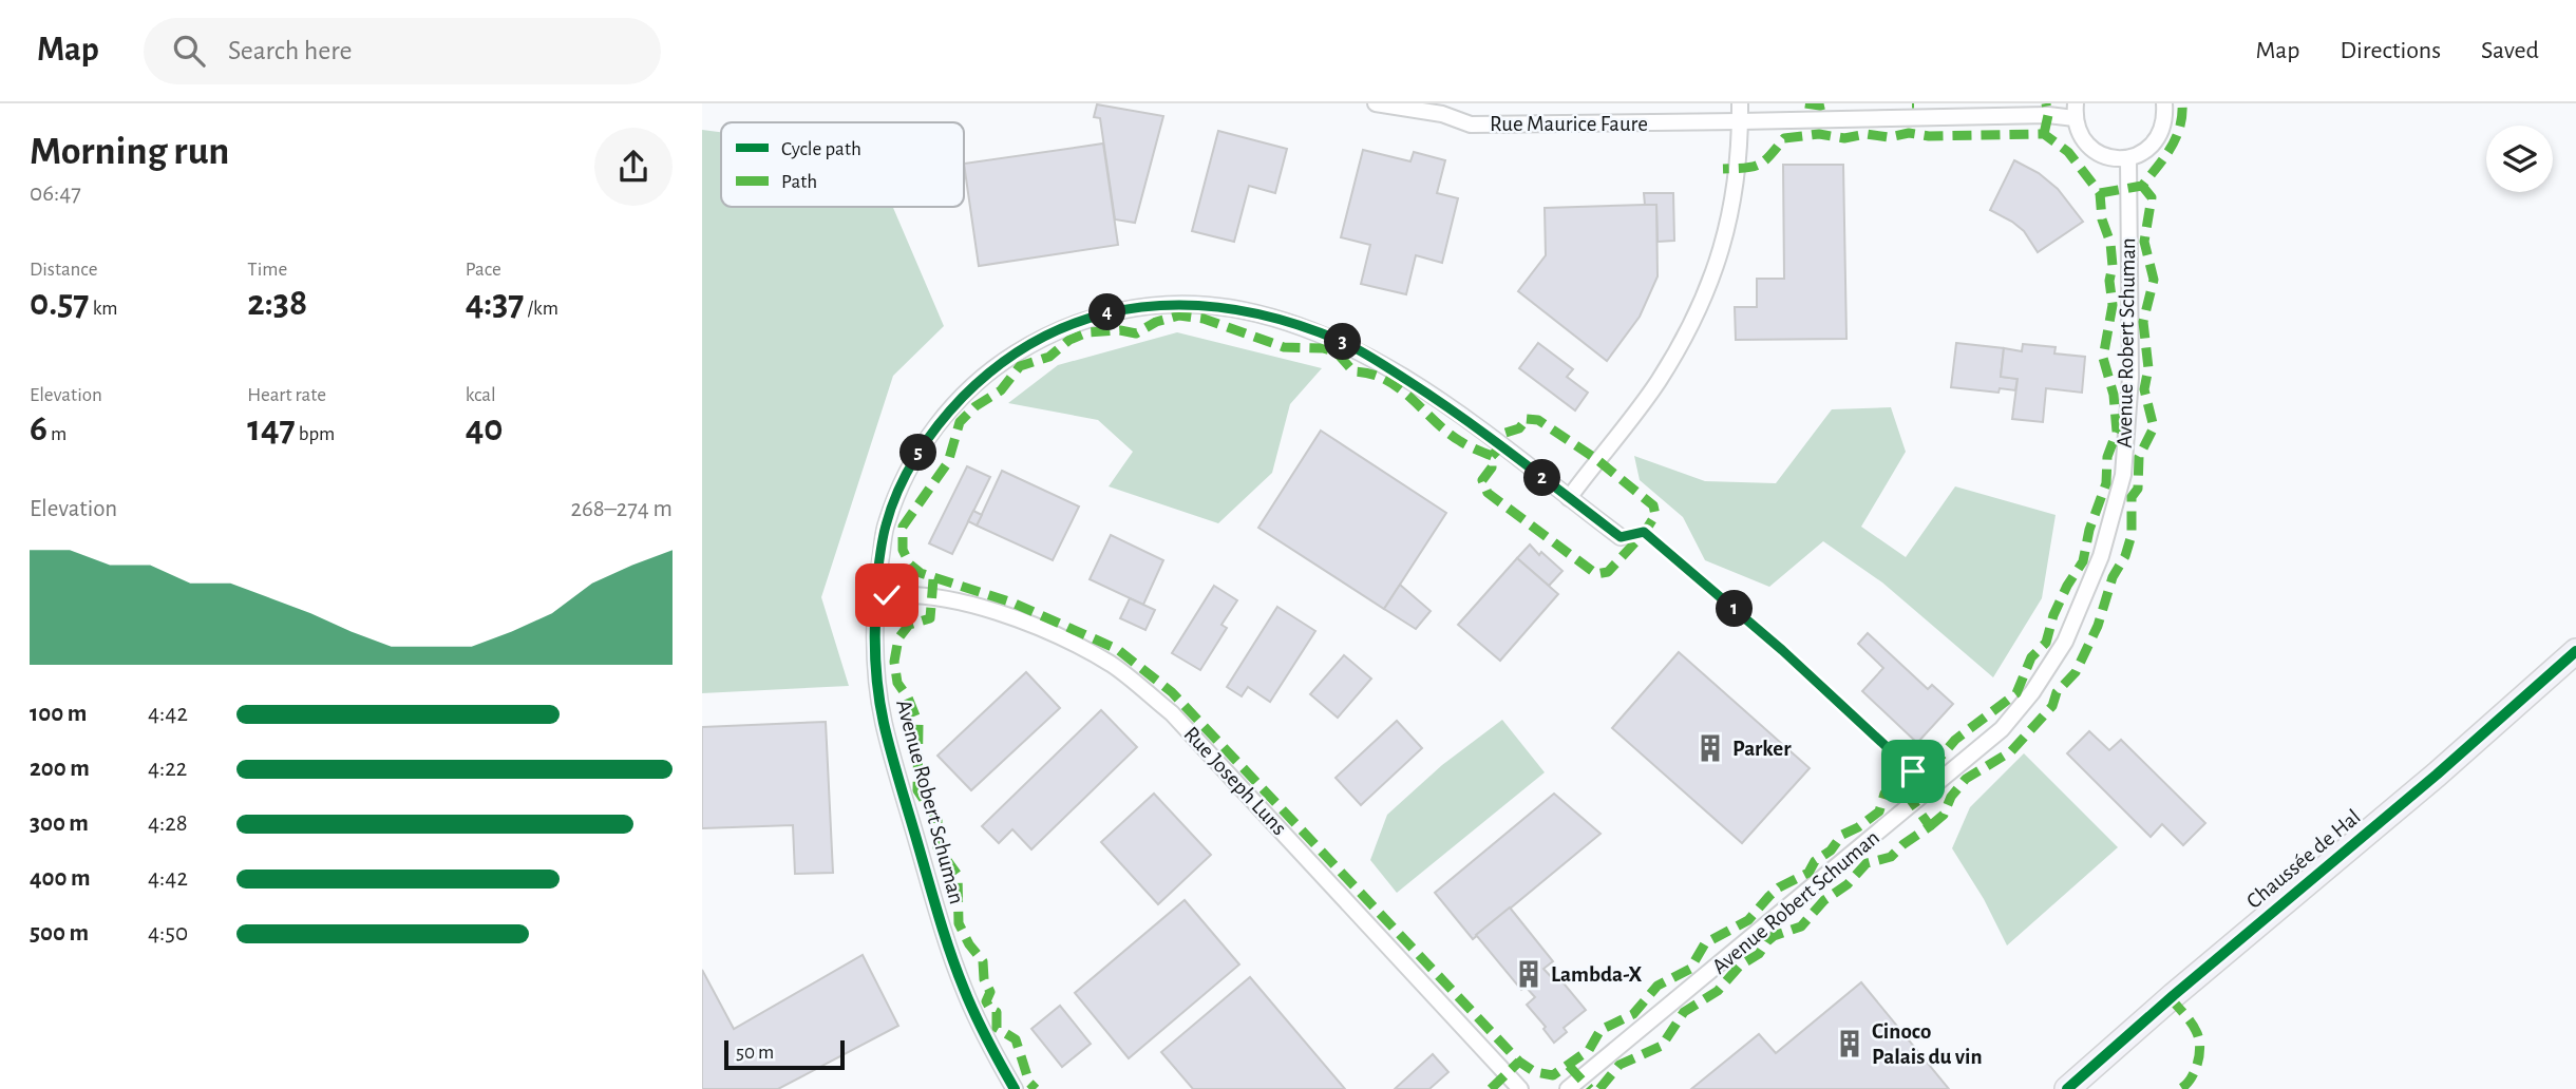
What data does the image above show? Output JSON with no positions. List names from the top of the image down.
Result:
{
  "streets": {
    "main road": ["Chaussée de Hal"],
    "street": ["Rue Maurice Faure", "Avenue Robert Schuman", "Rue Joseph Luns"]
  },
  "crossings": [
    ["Avenue Robert Schuman", "Rue Joseph Luns"]
  ],
  "places": {
    "building": ["Parker", "Lambda-X", "Cinoco Palais du vin"]
  },
  "legend": ["Cycle path", "Path"],
  "scale_bar": "50 m",
  "page": {
    "header": "Map",
    "search": "Search here",
    "nav": ["Map", "Directions", "Saved"],
    "heading": ["Morning run", "06:47"],
    "stats": [
      ["Distance", "0.57 km"],
      ["Time", "2:38"],
      ["Pace", "4:37 /km"],
      ["Elevation", "6 m"],
      ["Heart rate", "147 bpm"],
      ["kcal", "40"]
    ],
    "pins": [
      "4",
      "3",
      "5",
      "2",
      "1"
    ],
    "chart": ["Elevation", "268–274 m"],
    "list": [
      {
        "name": "100 m",
        "note": "4:42"
      },
      {
        "name": "200 m",
        "note": "4:22"
      },
      {
        "name": "300 m",
        "note": "4:28"
      },
      {
        "name": "400 m",
        "note": "4:42"
      },
      {
        "name": "500 m",
        "note": "4:50"
      }
    ],
    "scale": "50 m"
  }
}
